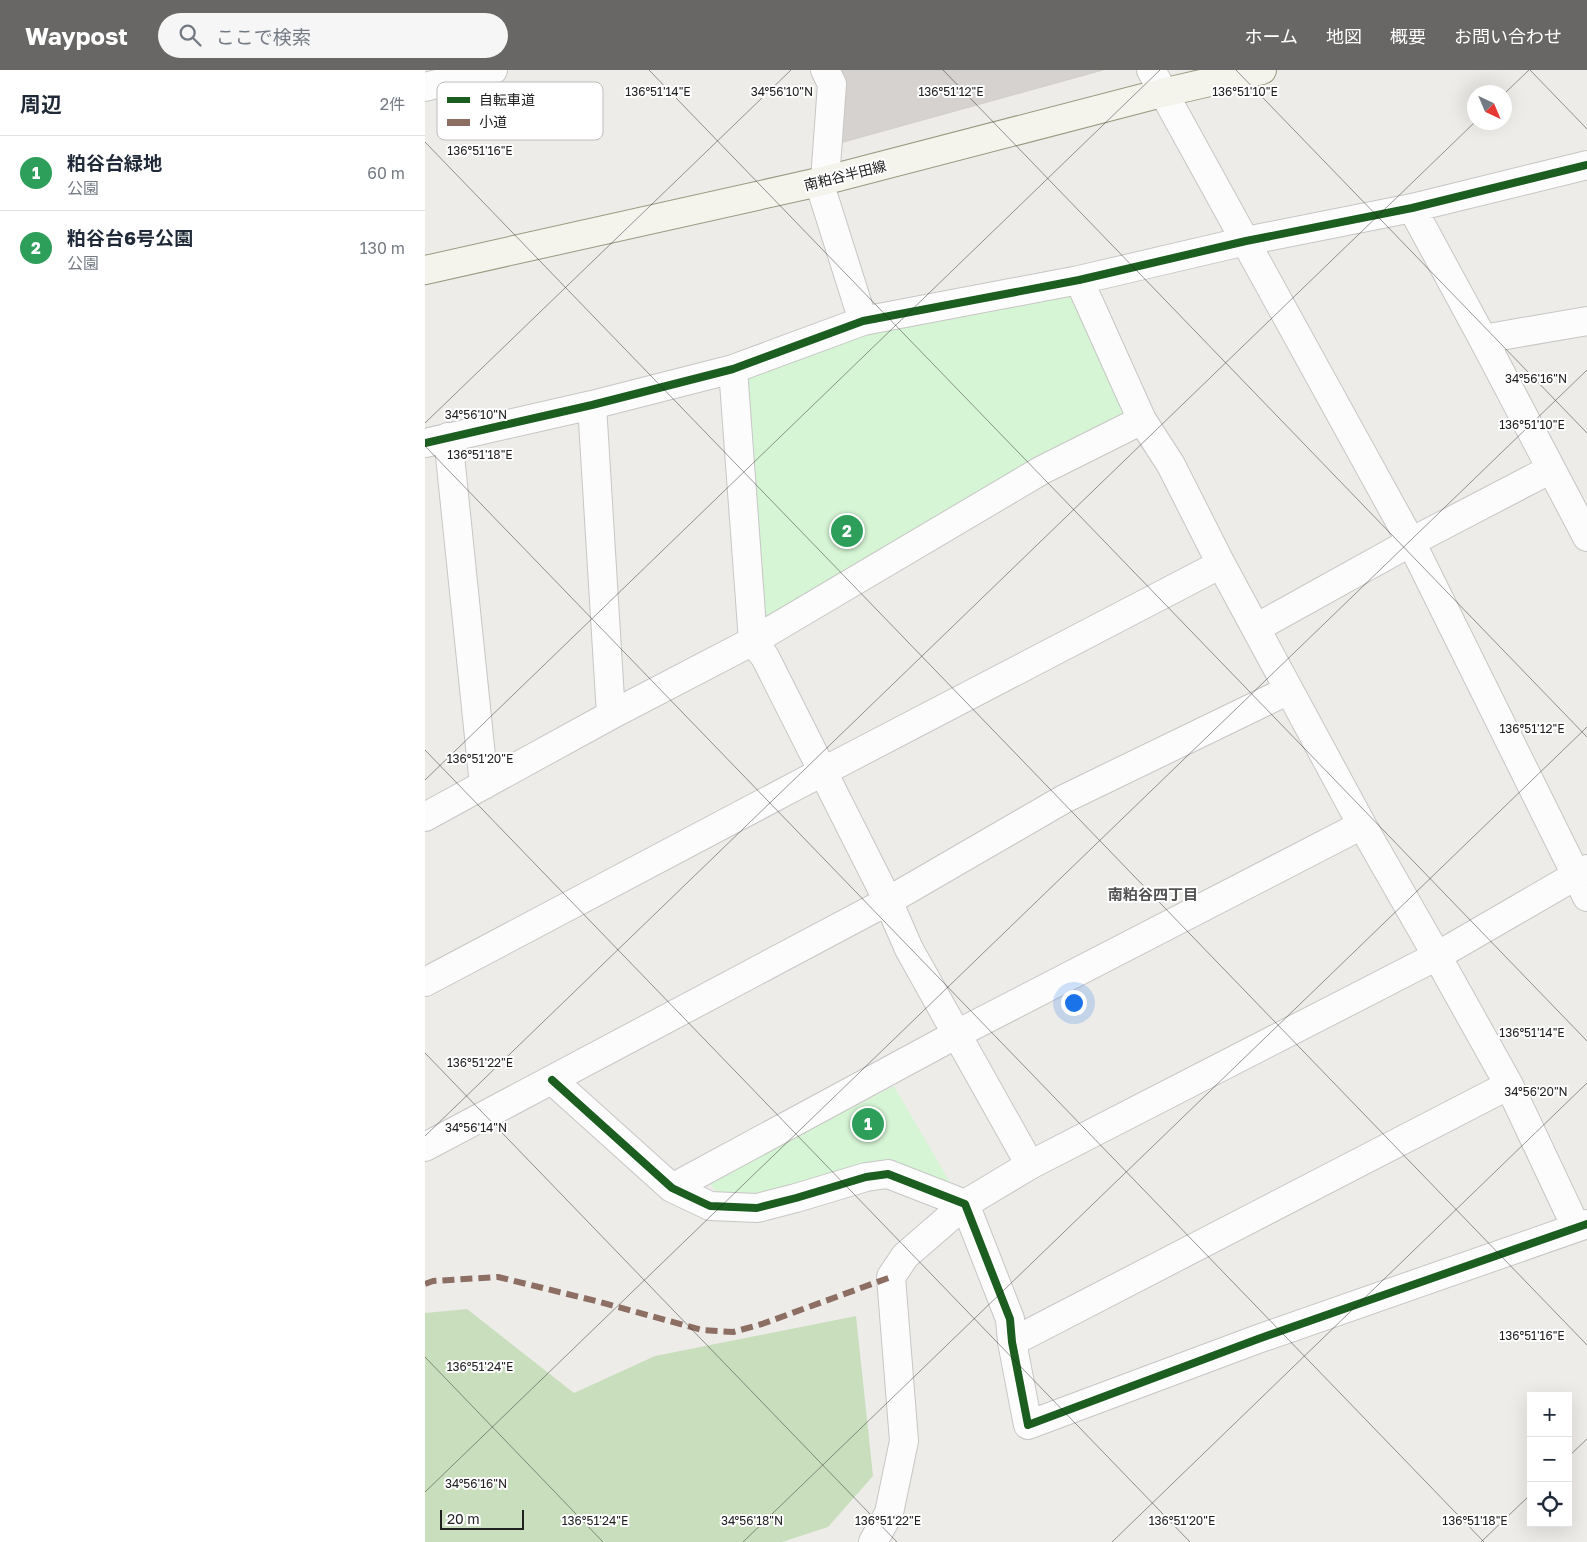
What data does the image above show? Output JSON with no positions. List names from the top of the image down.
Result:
{
  "streets": {
    "main road": ["南粕谷半田線"]
  },
  "districts": ["南粕谷四丁目"],
  "legend": ["自転車道", "小道"],
  "scale_bar": "20 m",
  "north": "bottom right",
  "page": {
    "header": "Waypost",
    "search": "ここで検索",
    "nav": [
      "ホーム",
      "地図",
      "概要",
      "お問い合わせ"
    ],
    "heading": ["周辺", "2件"],
    "list": [
      {
        "mark": "1",
        "name": "粕谷台緑地",
        "note": "公園",
        "value": "60 m"
      },
      {
        "mark": "2",
        "name": "粕谷台6号公園",
        "note": "公園",
        "value": "130 m"
      }
    ],
    "pins": ["2", "1"],
    "map_buttons": ["+", "−"],
    "scale": "20 m"
  },
  "coordinates": [
    "34°56'10\"N",
    "136°51'14\"E",
    "136°51'12\"E",
    "136°51'10\"E",
    "136°51'16\"E",
    "34°56'16\"N",
    "136°51'18\"E",
    "136°51'20\"E",
    "136°51'22\"E",
    "34°56'20\"N",
    "34°56'14\"N",
    "136°51'24\"E",
    "34°56'18\"N"
  ]
}
